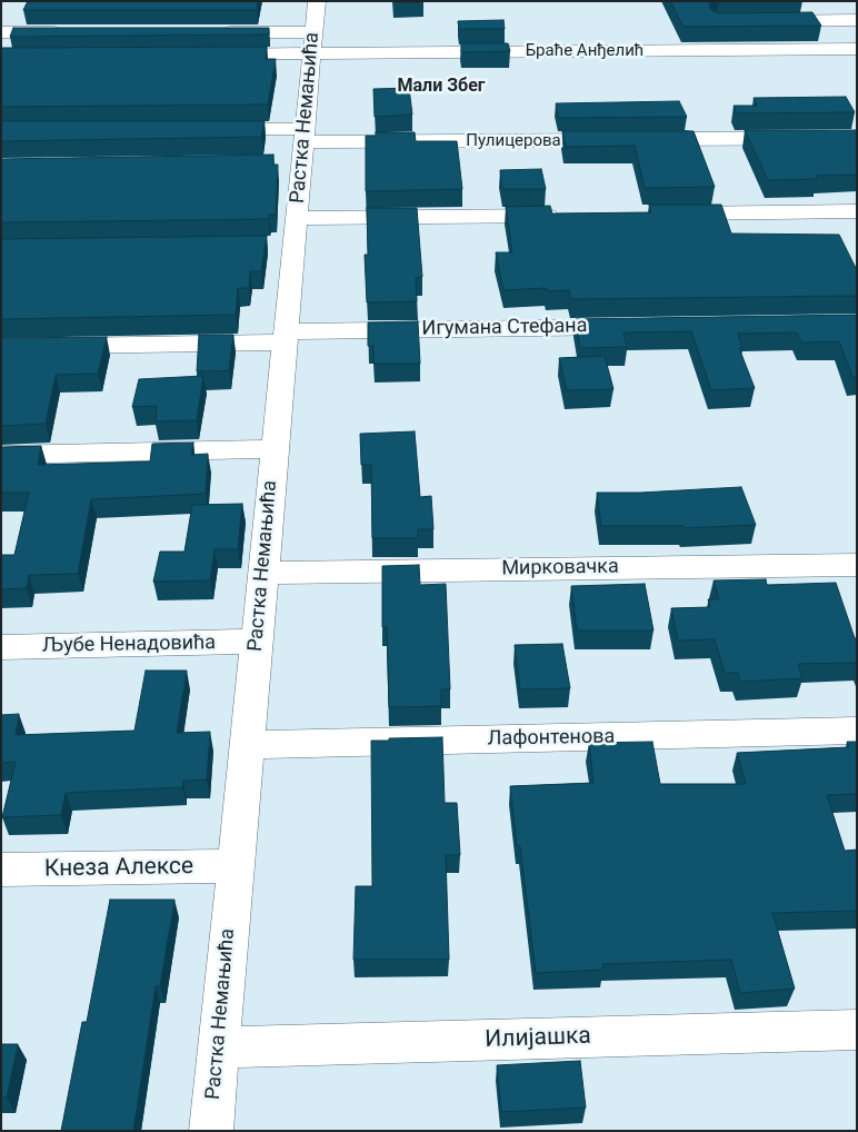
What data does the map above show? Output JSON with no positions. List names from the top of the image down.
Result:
{
  "streets": {
    "street": [
      "Браће Анђелић",
      "Растка Немањића",
      "Пулицерова",
      "Игумана Стефана",
      "Мирковачка",
      "Љубе Ненадовића",
      "Лафонтенова",
      "Кнеза Алексе",
      "Илијашка"
    ]
  },
  "crossings": [
    ["Браће Анђелић", "Растка Немањића"],
    ["Растка Немањића", "Пулицерова"],
    ["Растка Немањића", "Игумана Стефана"],
    ["Растка Немањића", "Мирковачка"],
    ["Растка Немањића", "Љубе Ненадовића"],
    ["Растка Немањића", "Лафонтенова"],
    ["Растка Немањића", "Кнеза Алексе"],
    ["Растка Немањића", "Илијашка"]
  ],
  "districts": ["Мали Збег"]
}
